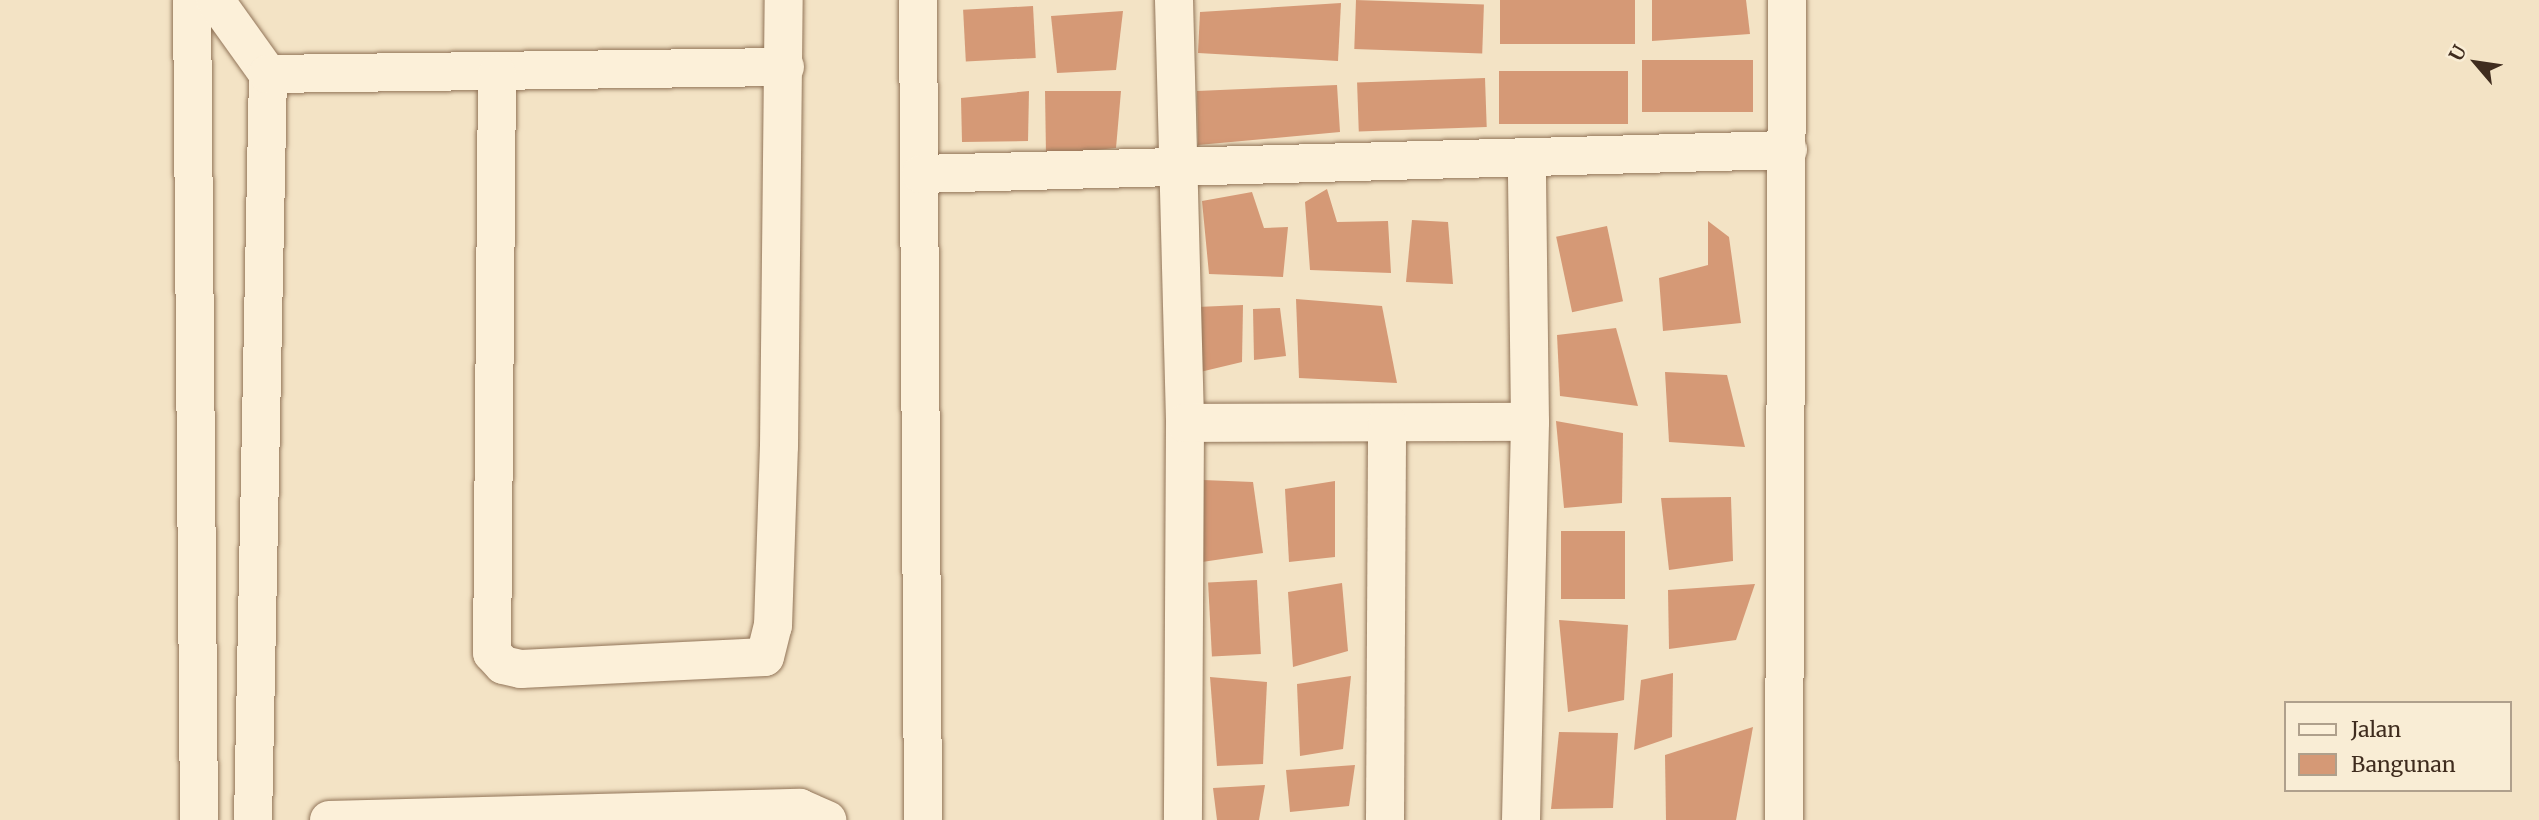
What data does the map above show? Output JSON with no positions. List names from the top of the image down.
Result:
{
  "legend": ["Jalan", "Bangunan"],
  "north": "top left"
}
